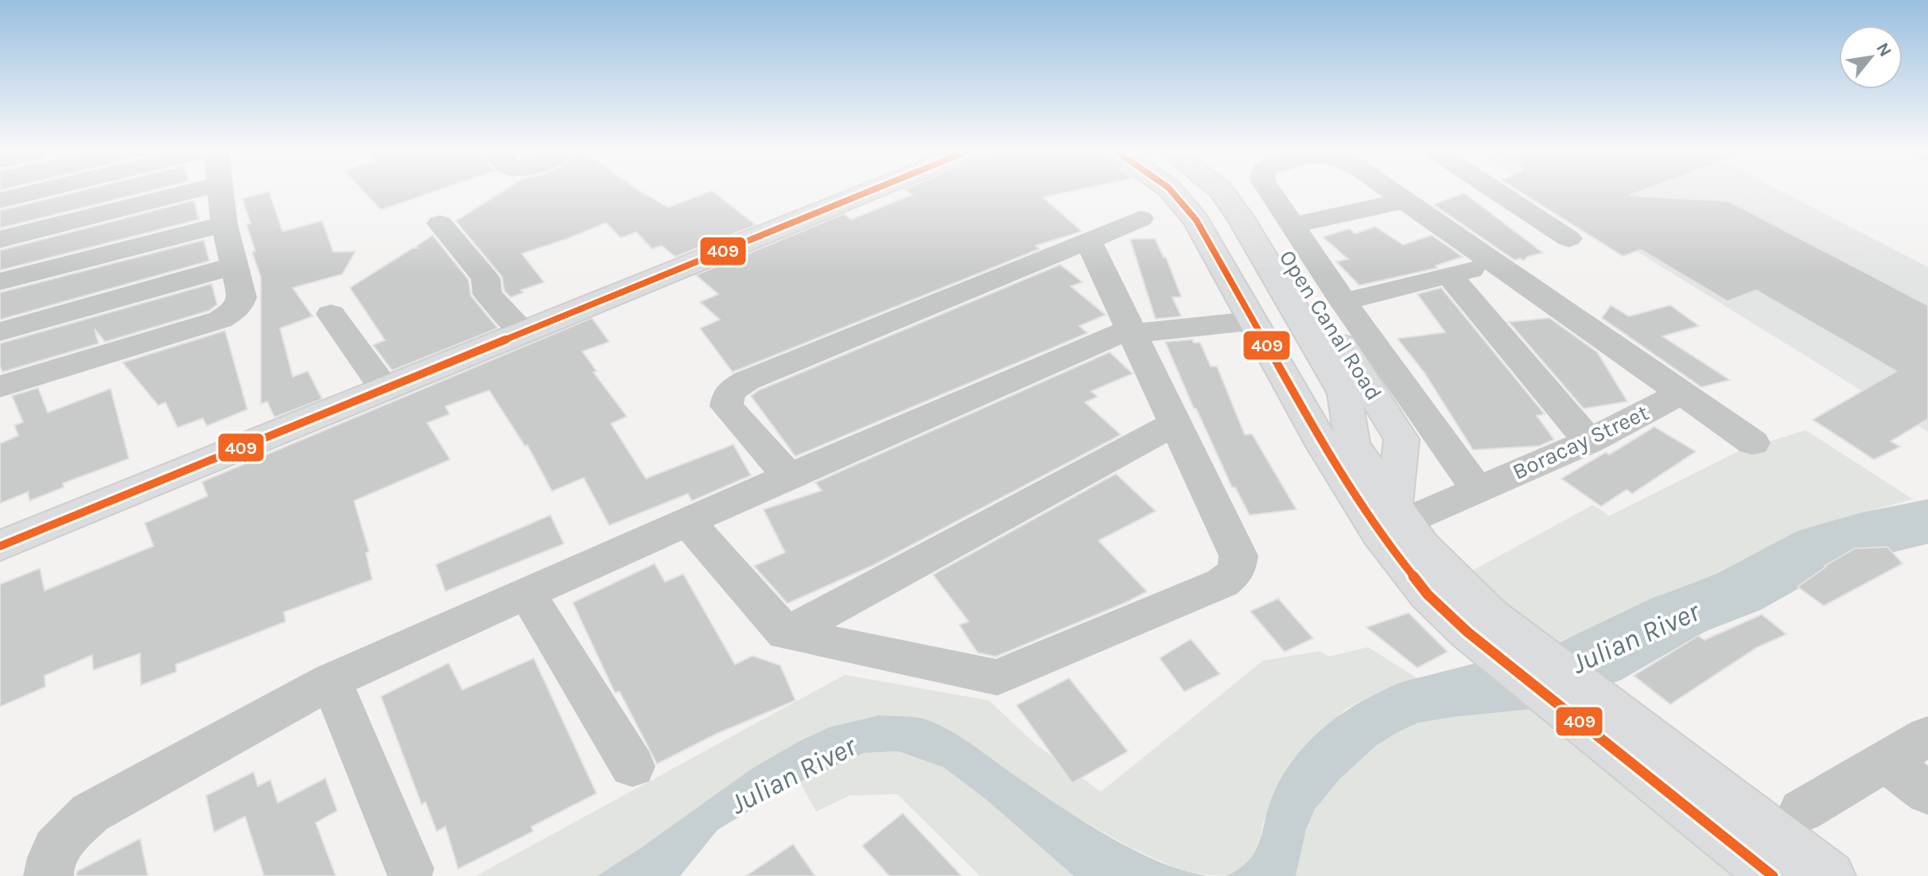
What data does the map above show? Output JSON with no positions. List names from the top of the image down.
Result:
{
  "streets": {
    "main road": ["Open Canal Road"],
    "street": ["Boracay Street"]
  },
  "crossings": [
    ["Open Canal Road", "Boracay Street"]
  ],
  "water": ["Julian River"],
  "lines": ["transit line 409"],
  "north": "top right"
}
